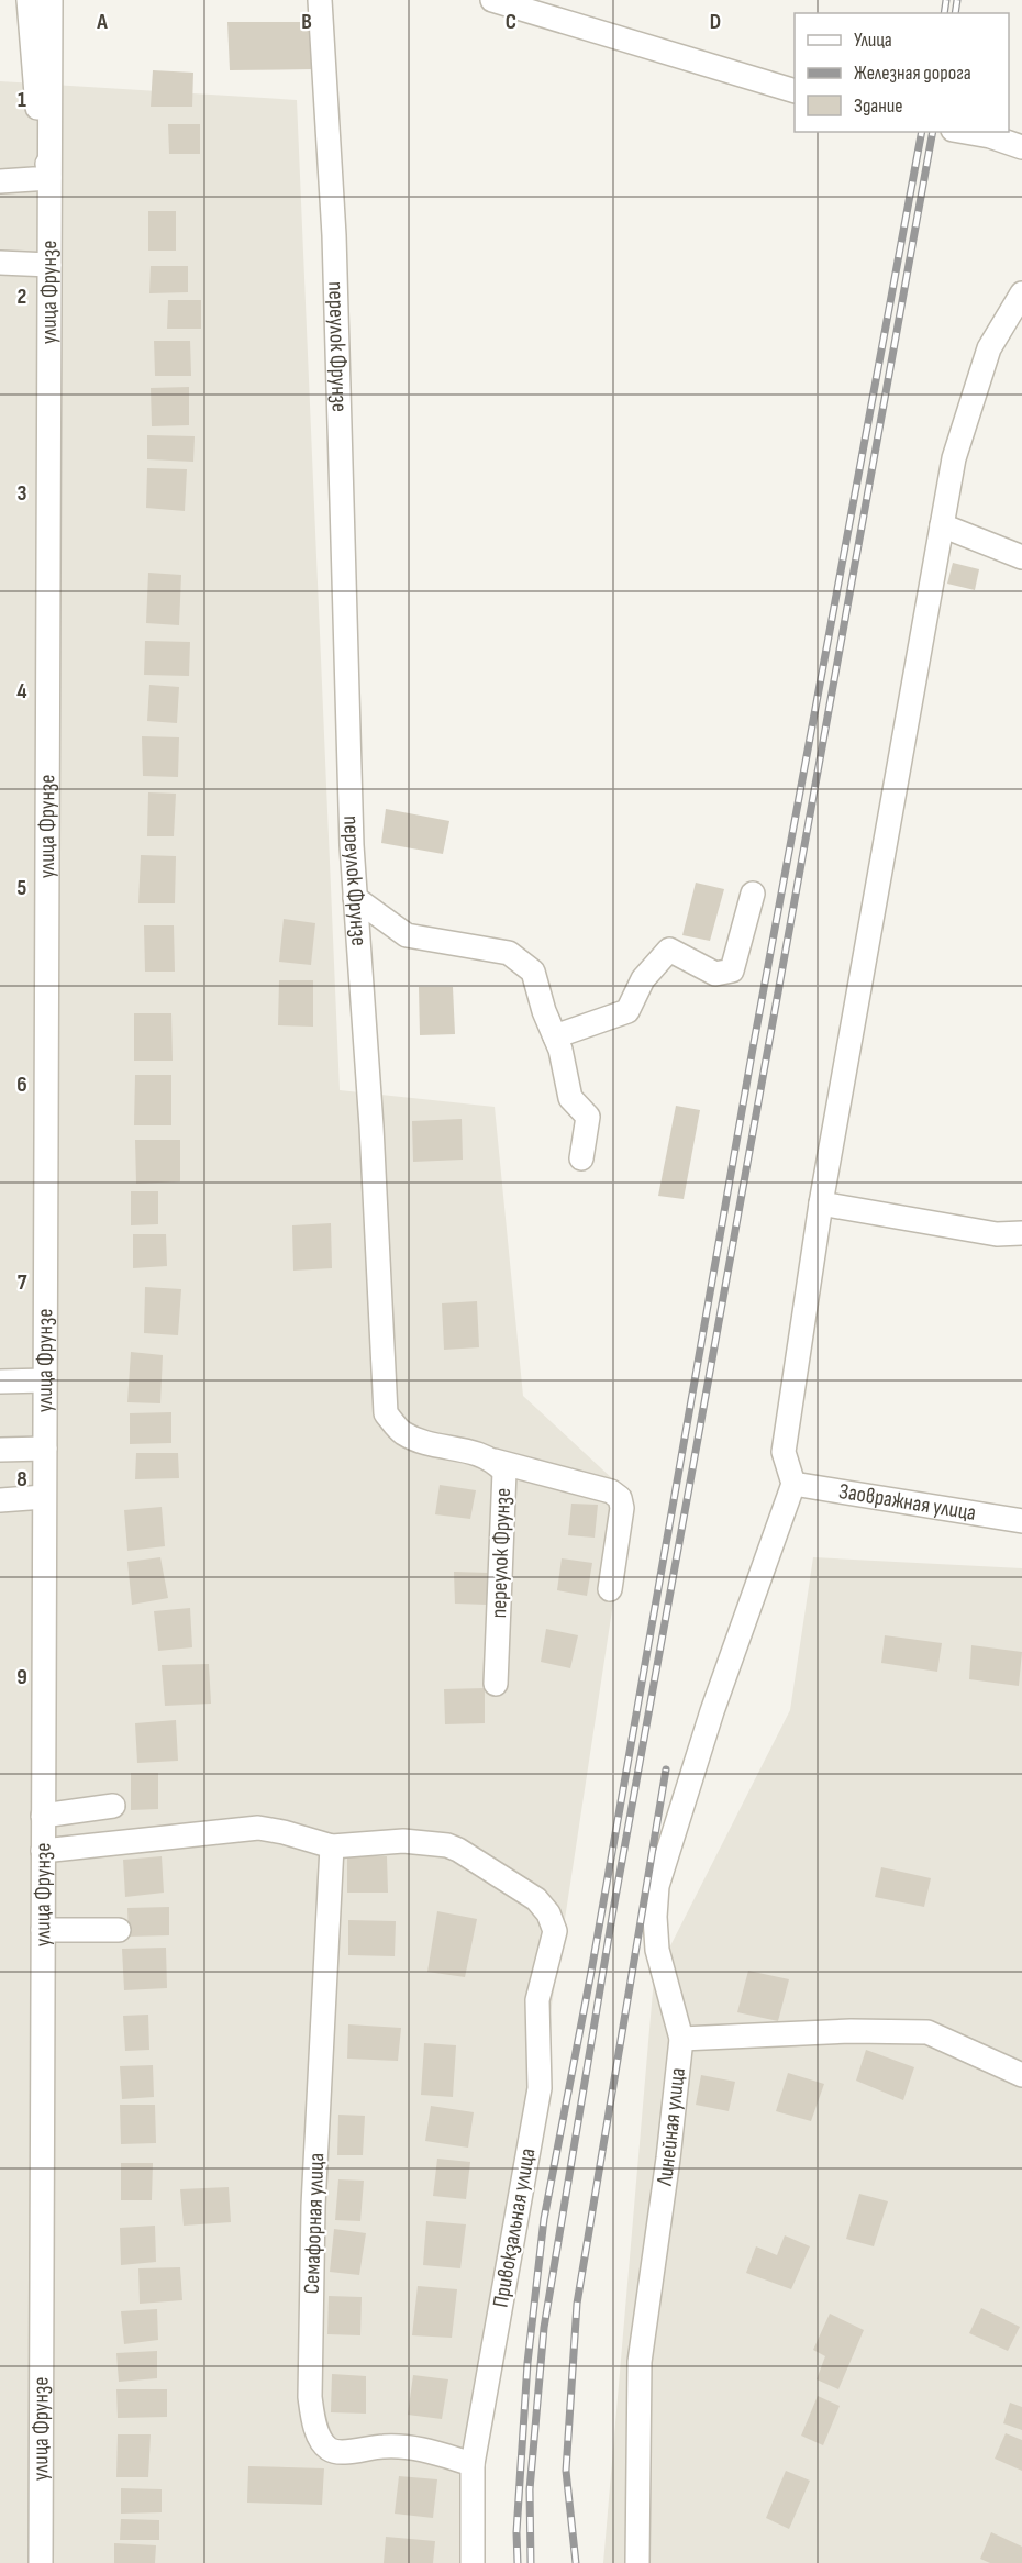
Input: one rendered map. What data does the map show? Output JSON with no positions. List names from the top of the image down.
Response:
{
  "streets": {
    "street": [
      "улица Фрунзе",
      "переулок Фрунзе",
      "Заовражная улица",
      "Линейная улица",
      "Семафорная улица",
      "Привокзальная улица"
    ]
  },
  "crossings": [
    ["Семафорная улица", "Привокзальная улица"]
  ],
  "legend": ["Улица", "Железная дорога", "Здание"],
  "grid": {
    "columns": [
      "A",
      "B",
      "C",
      "D"
    ],
    "rows": [
      "1",
      "2",
      "3",
      "4",
      "5",
      "6",
      "7",
      "8",
      "9"
    ]
  }
}
